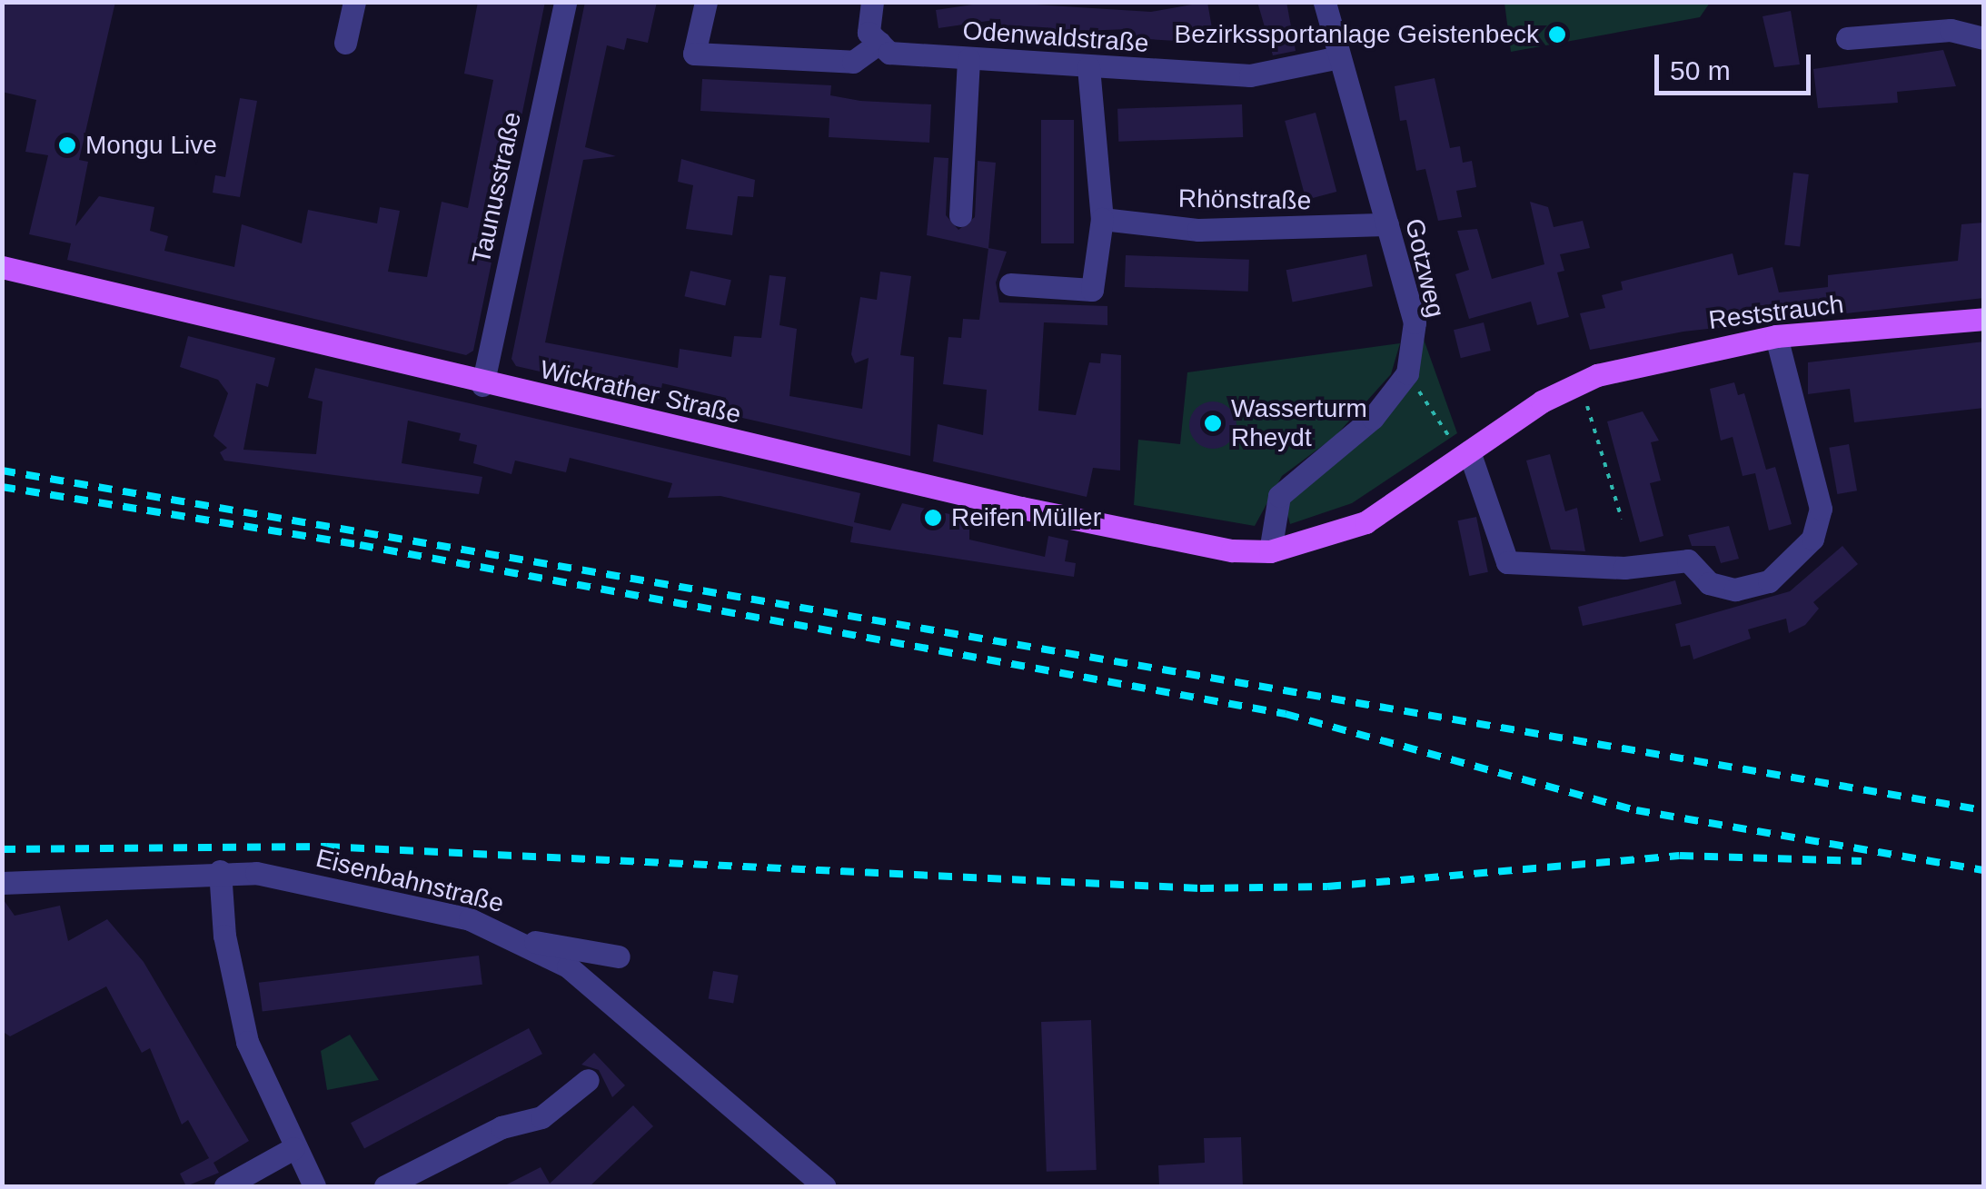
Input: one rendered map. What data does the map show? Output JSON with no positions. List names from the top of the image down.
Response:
{
  "streets": {
    "main road": ["Reststrauch", "Wickrather Straße"],
    "street": [
      "Odenwaldstraße",
      "Taunusstraße",
      "Rhönstraße",
      "Gotzweg",
      "Eisenbahnstraße"
    ]
  },
  "crossings": [
    ["Odenwaldstraße", "Gotzweg"],
    ["Taunusstraße", "Wickrather Straße"],
    ["Rhönstraße", "Gotzweg"],
    ["Reststrauch", "Wickrather Straße"]
  ],
  "places": [
    "Bezirkssportanlage Geistenbeck",
    "Mongu Live",
    "Wasserturm Rheydt",
    "Reifen Müller"
  ],
  "scale_bar": "50 m"
}
